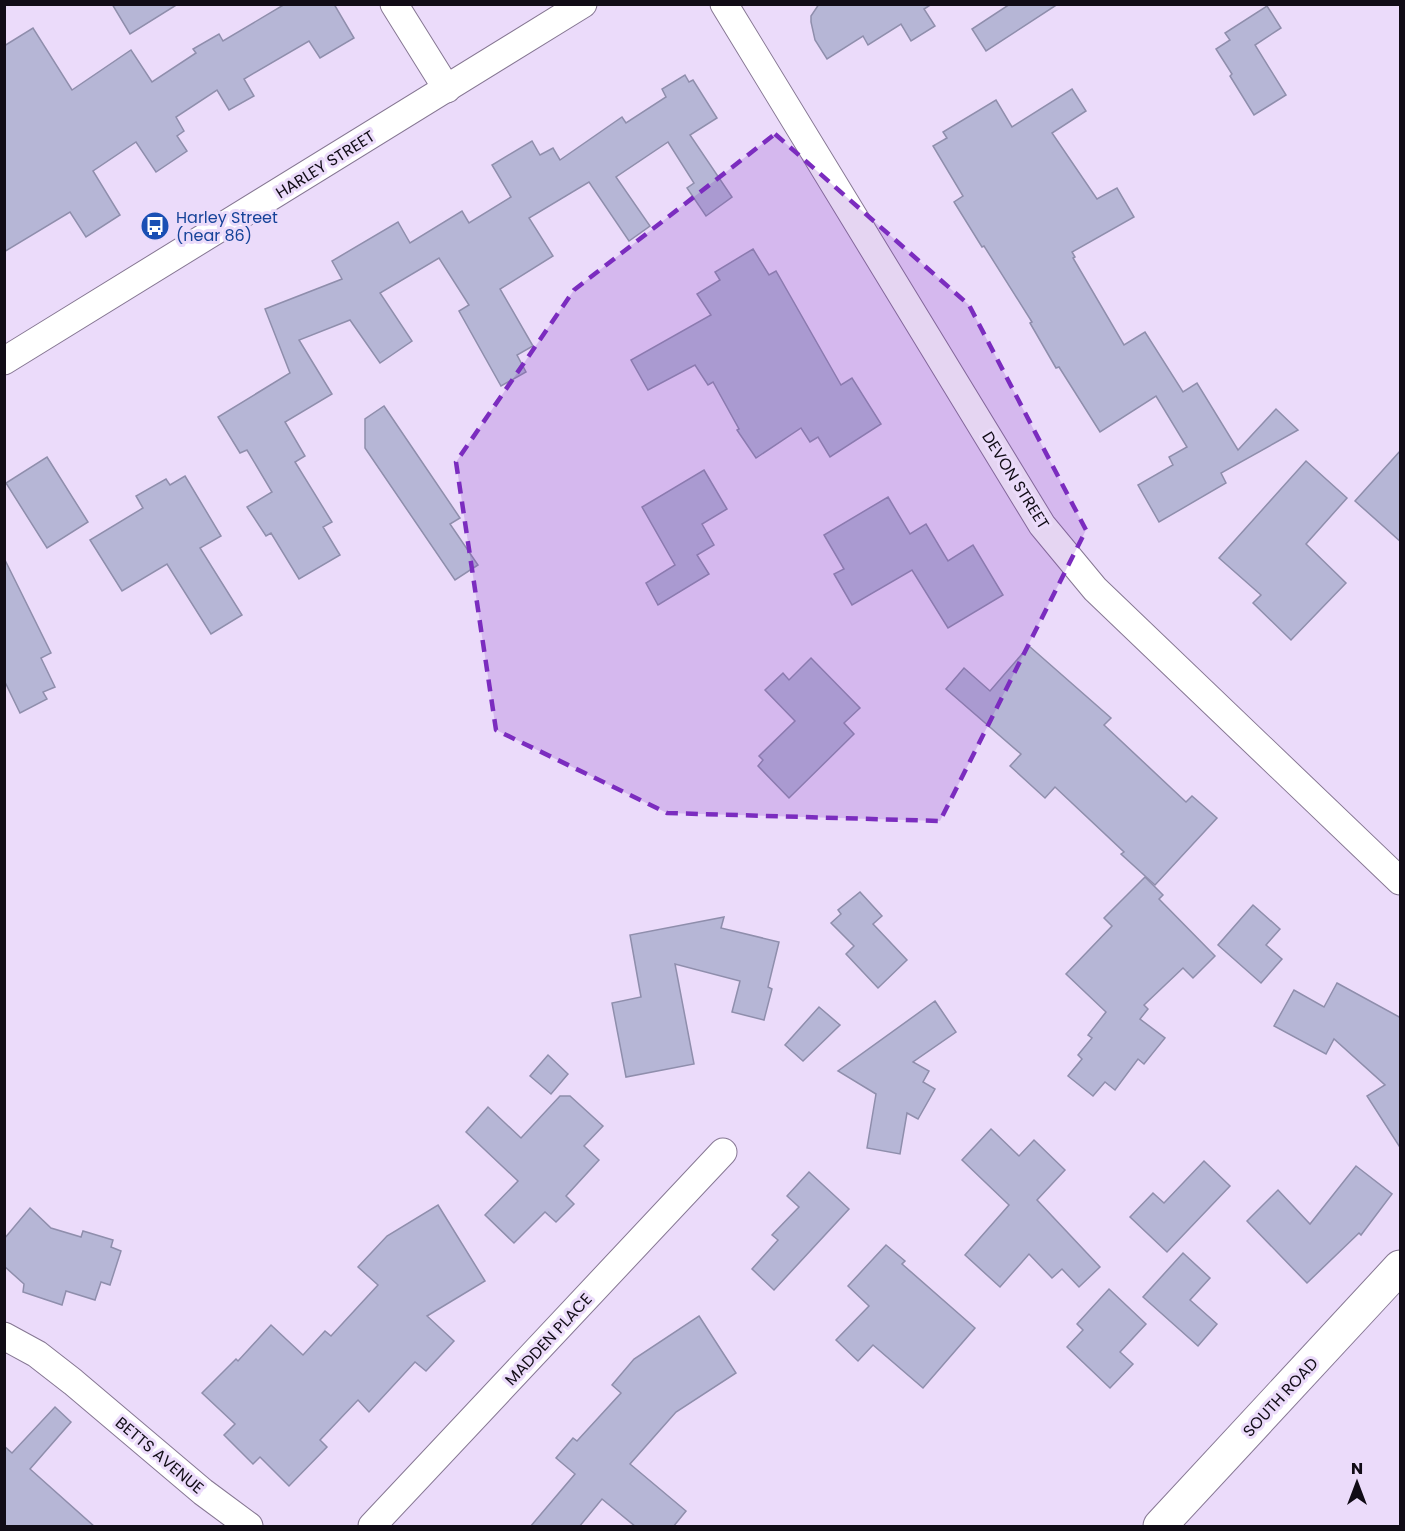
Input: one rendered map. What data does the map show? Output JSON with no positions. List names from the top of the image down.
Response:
{
  "streets": {
    "street": [
      "HARLEY STREET",
      "DEVON STREET",
      "MADDEN PLACE",
      "SOUTH ROAD",
      "BETTS AVENUE"
    ]
  },
  "places": {
    "bus stop": ["Harley Street (near 86)"]
  },
  "north": "top"
}
